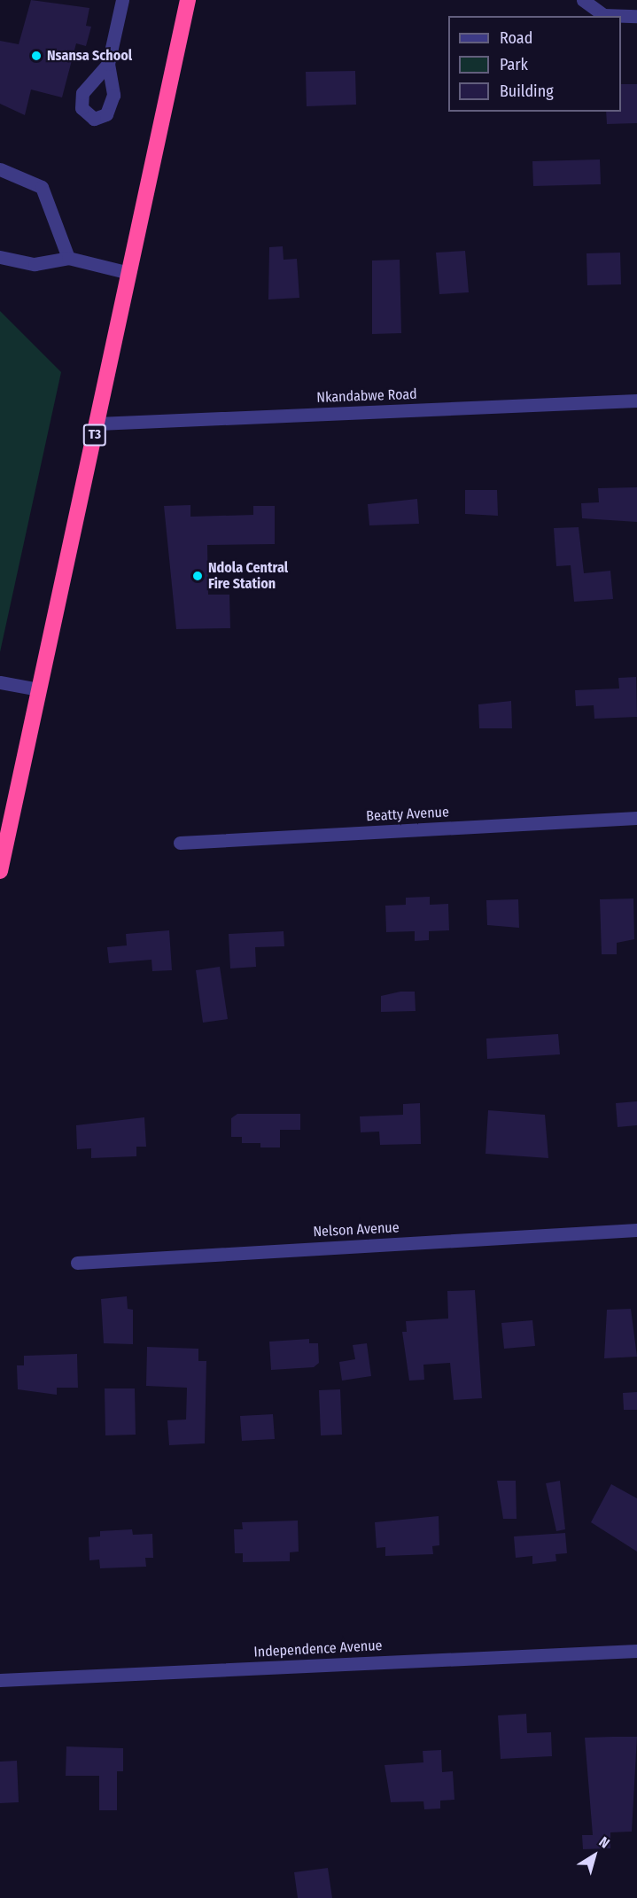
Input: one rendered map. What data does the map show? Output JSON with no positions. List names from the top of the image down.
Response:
{
  "streets": {
    "highway": ["T3"],
    "street": [
      "Nkandabwe Road",
      "Beatty Avenue",
      "Nelson Avenue",
      "Independence Avenue"
    ]
  },
  "crossings": [
    ["Nkandabwe Road", "T3"]
  ],
  "places": ["Nsansa School", "Ndola Central Fire Station"],
  "legend": ["Road", "Park", "Building"],
  "north": "top right"
}
